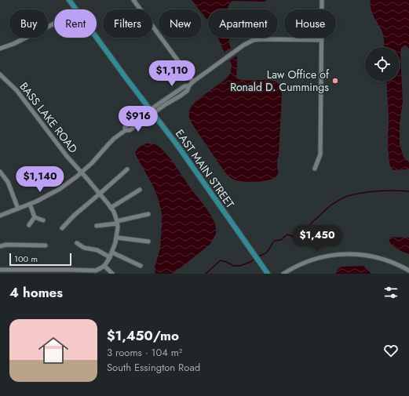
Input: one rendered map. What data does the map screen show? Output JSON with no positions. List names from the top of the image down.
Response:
{
  "streets": {
    "main road": ["EAST MAIN STREET"],
    "street": ["BASS LAKE ROAD"]
  },
  "places": ["Law Office of Ronald D. Cummings"],
  "scale_bar": "100 m",
  "page": {
    "chip": [
      "Buy",
      "Rent",
      "Filters",
      "New",
      "Apartment",
      "House"
    ],
    "price": [
      "$1,110",
      "$916",
      "$1,140",
      "$1,450"
    ],
    "scale": "100 m",
    "heading": "4 homes",
    "list": [
      {
        "name": "$1,450/mo",
        "note": "3 rooms · 104 m² · South Essington Road"
      }
    ]
  }
}
